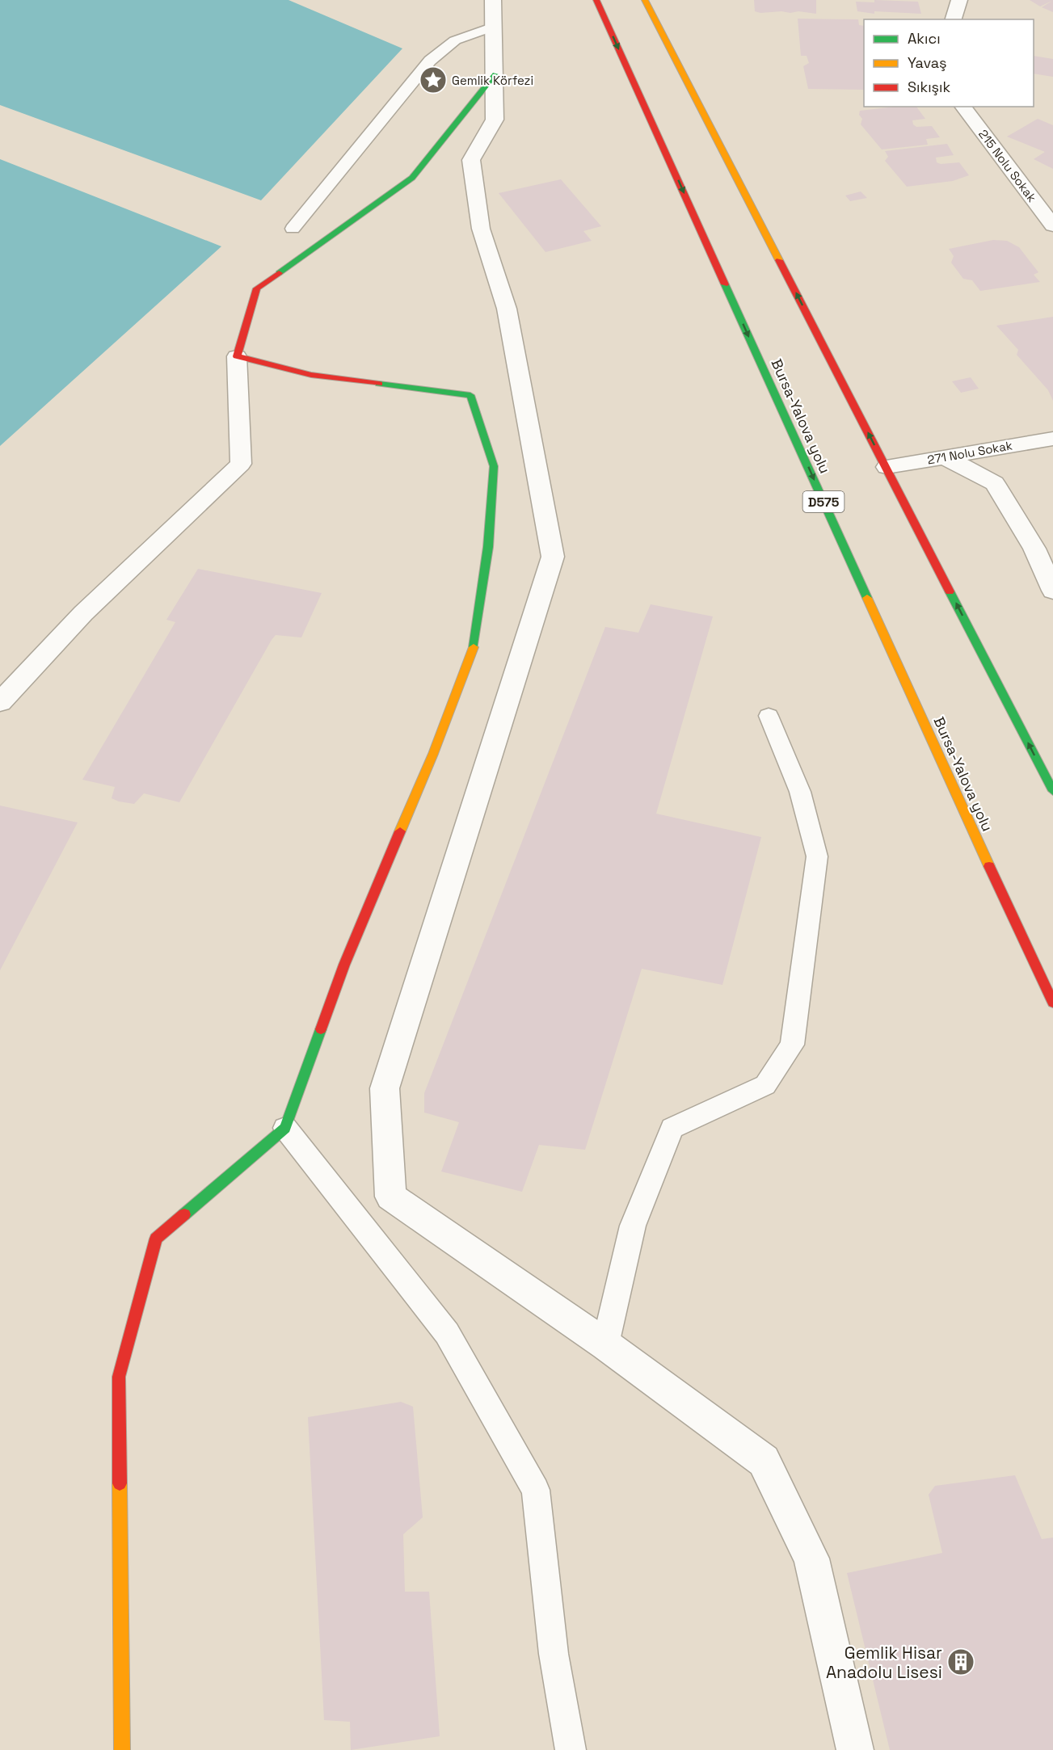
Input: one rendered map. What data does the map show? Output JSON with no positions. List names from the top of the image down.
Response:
{
  "streets": {
    "main road": ["Bursa-Yalova yolu", "D575"],
    "street": ["215 Nolu Sokak", "271 Nolu Sokak"]
  },
  "places": {
    "place": ["Gemlik Körfezi"],
    "building": ["Gemlik Hisar Anadolu Lisesi"]
  },
  "legend": ["Akıcı", "Yavaş", "Sıkışık"]
}
